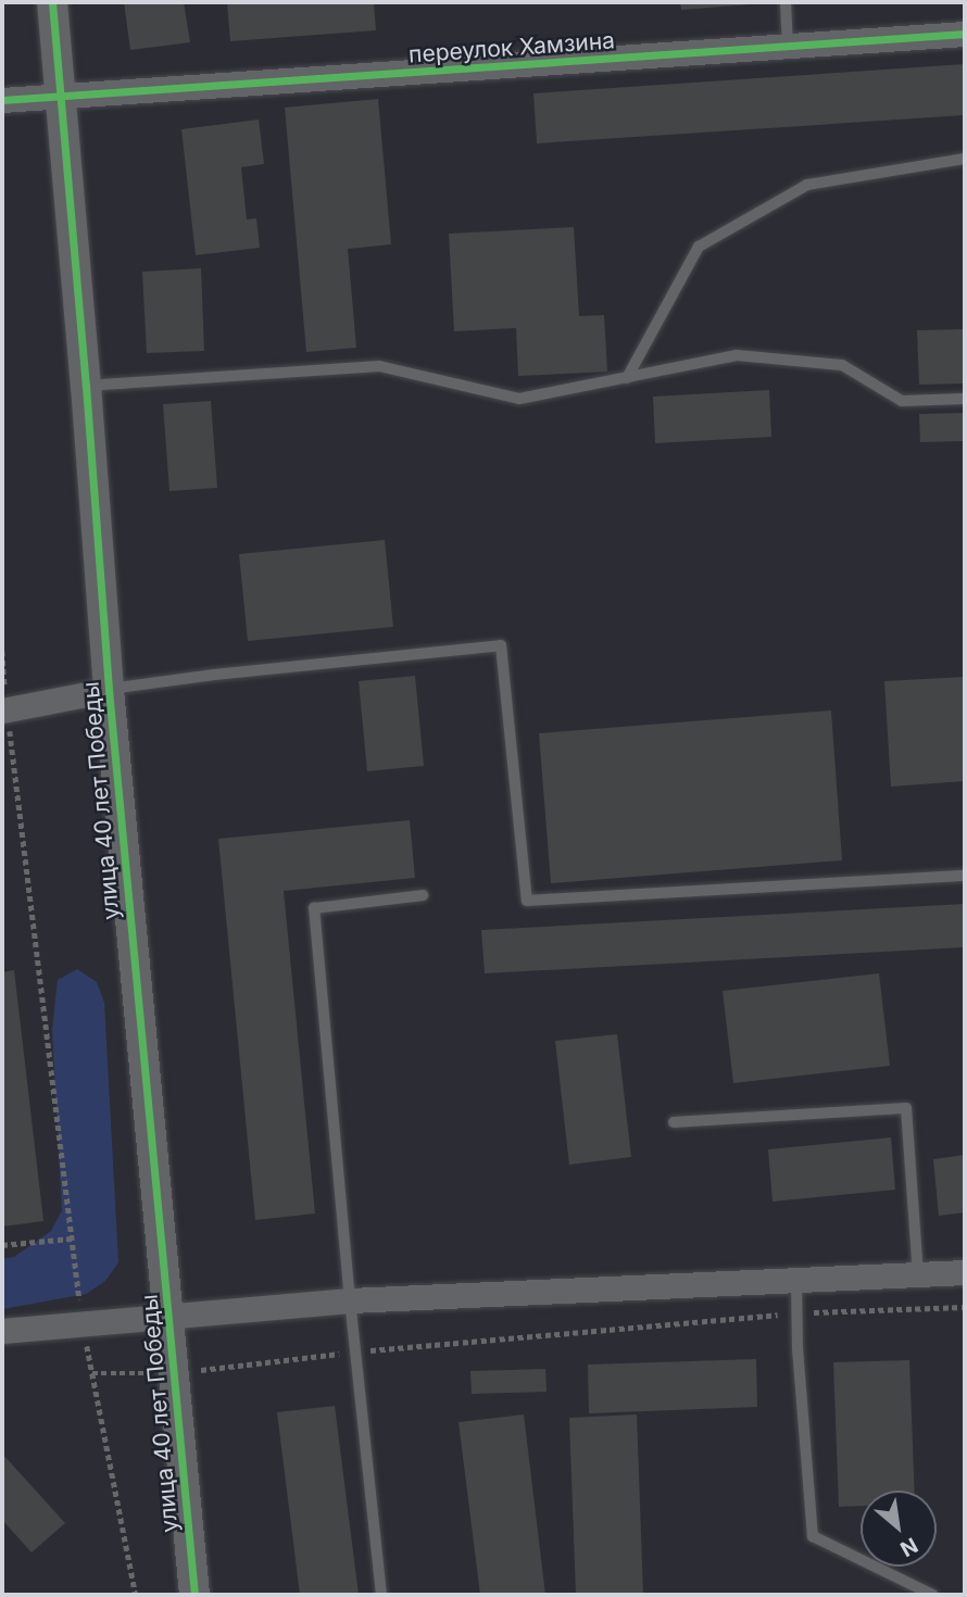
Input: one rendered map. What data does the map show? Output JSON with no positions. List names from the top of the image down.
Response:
{
  "streets": {
    "street": ["переулок Хамзина", "улица 40 лет Победы"]
  },
  "crossings": [
    ["переулок Хамзина", "улица 40 лет Победы"]
  ],
  "north": "bottom right"
}
